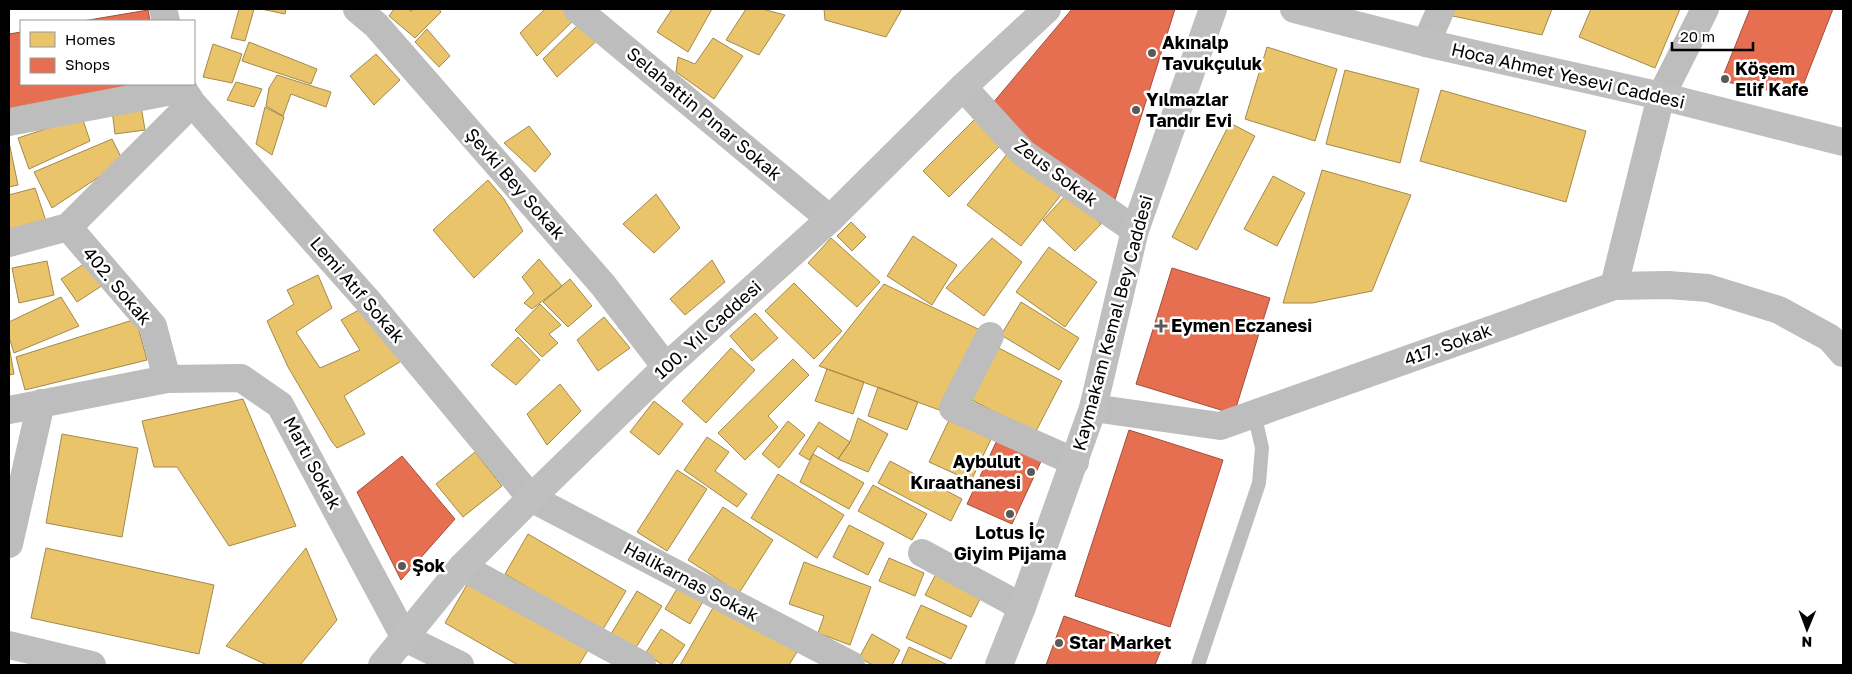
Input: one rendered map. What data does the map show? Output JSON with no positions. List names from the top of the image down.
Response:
{
  "streets": {
    "main road": ["Hoca Ahmet Yesevi Caddesi", "Kaymakam Kemal Bey Caddesi", "100. Yıl Caddesi"],
    "street": [
      "Selahattin Pınar Sokak",
      "Zeus Sokak",
      "Şevki Bey Sokak",
      "402. Sokak",
      "Lemi Atıf Sokak",
      "417. Sokak",
      "Martı Sokak",
      "Halikarnas Sokak"
    ]
  },
  "crossings": [
    ["Selahattin Pınar Sokak", "100. Yıl Caddesi"],
    ["Zeus Sokak", "Kaymakam Kemal Bey Caddesi"],
    ["Zeus Sokak", "100. Yıl Caddesi"],
    ["Şevki Bey Sokak", "100. Yıl Caddesi"],
    ["402. Sokak", "Martı Sokak"],
    ["Lemi Atıf Sokak", "100. Yıl Caddesi"],
    ["Lemi Atıf Sokak", "Halikarnas Sokak"],
    ["Kaymakam Kemal Bey Caddesi", "417. Sokak"],
    ["100. Yıl Caddesi", "Martı Sokak"],
    ["100. Yıl Caddesi", "Halikarnas Sokak"]
  ],
  "places": {
    "other": [
      "Akınalp Tavukçuluk",
      "Köşem Elif Kafe",
      "Yılmazlar Tandır Evi",
      "Aybulut Kıraathanesi",
      "Lotus İç Giyim Pijama",
      "Şok",
      "Star Market"
    ],
    "health": ["Eymen Eczanesi"]
  },
  "legend": ["Homes", "Shops"],
  "scale_bar": "20 m",
  "north": "bottom"
}
